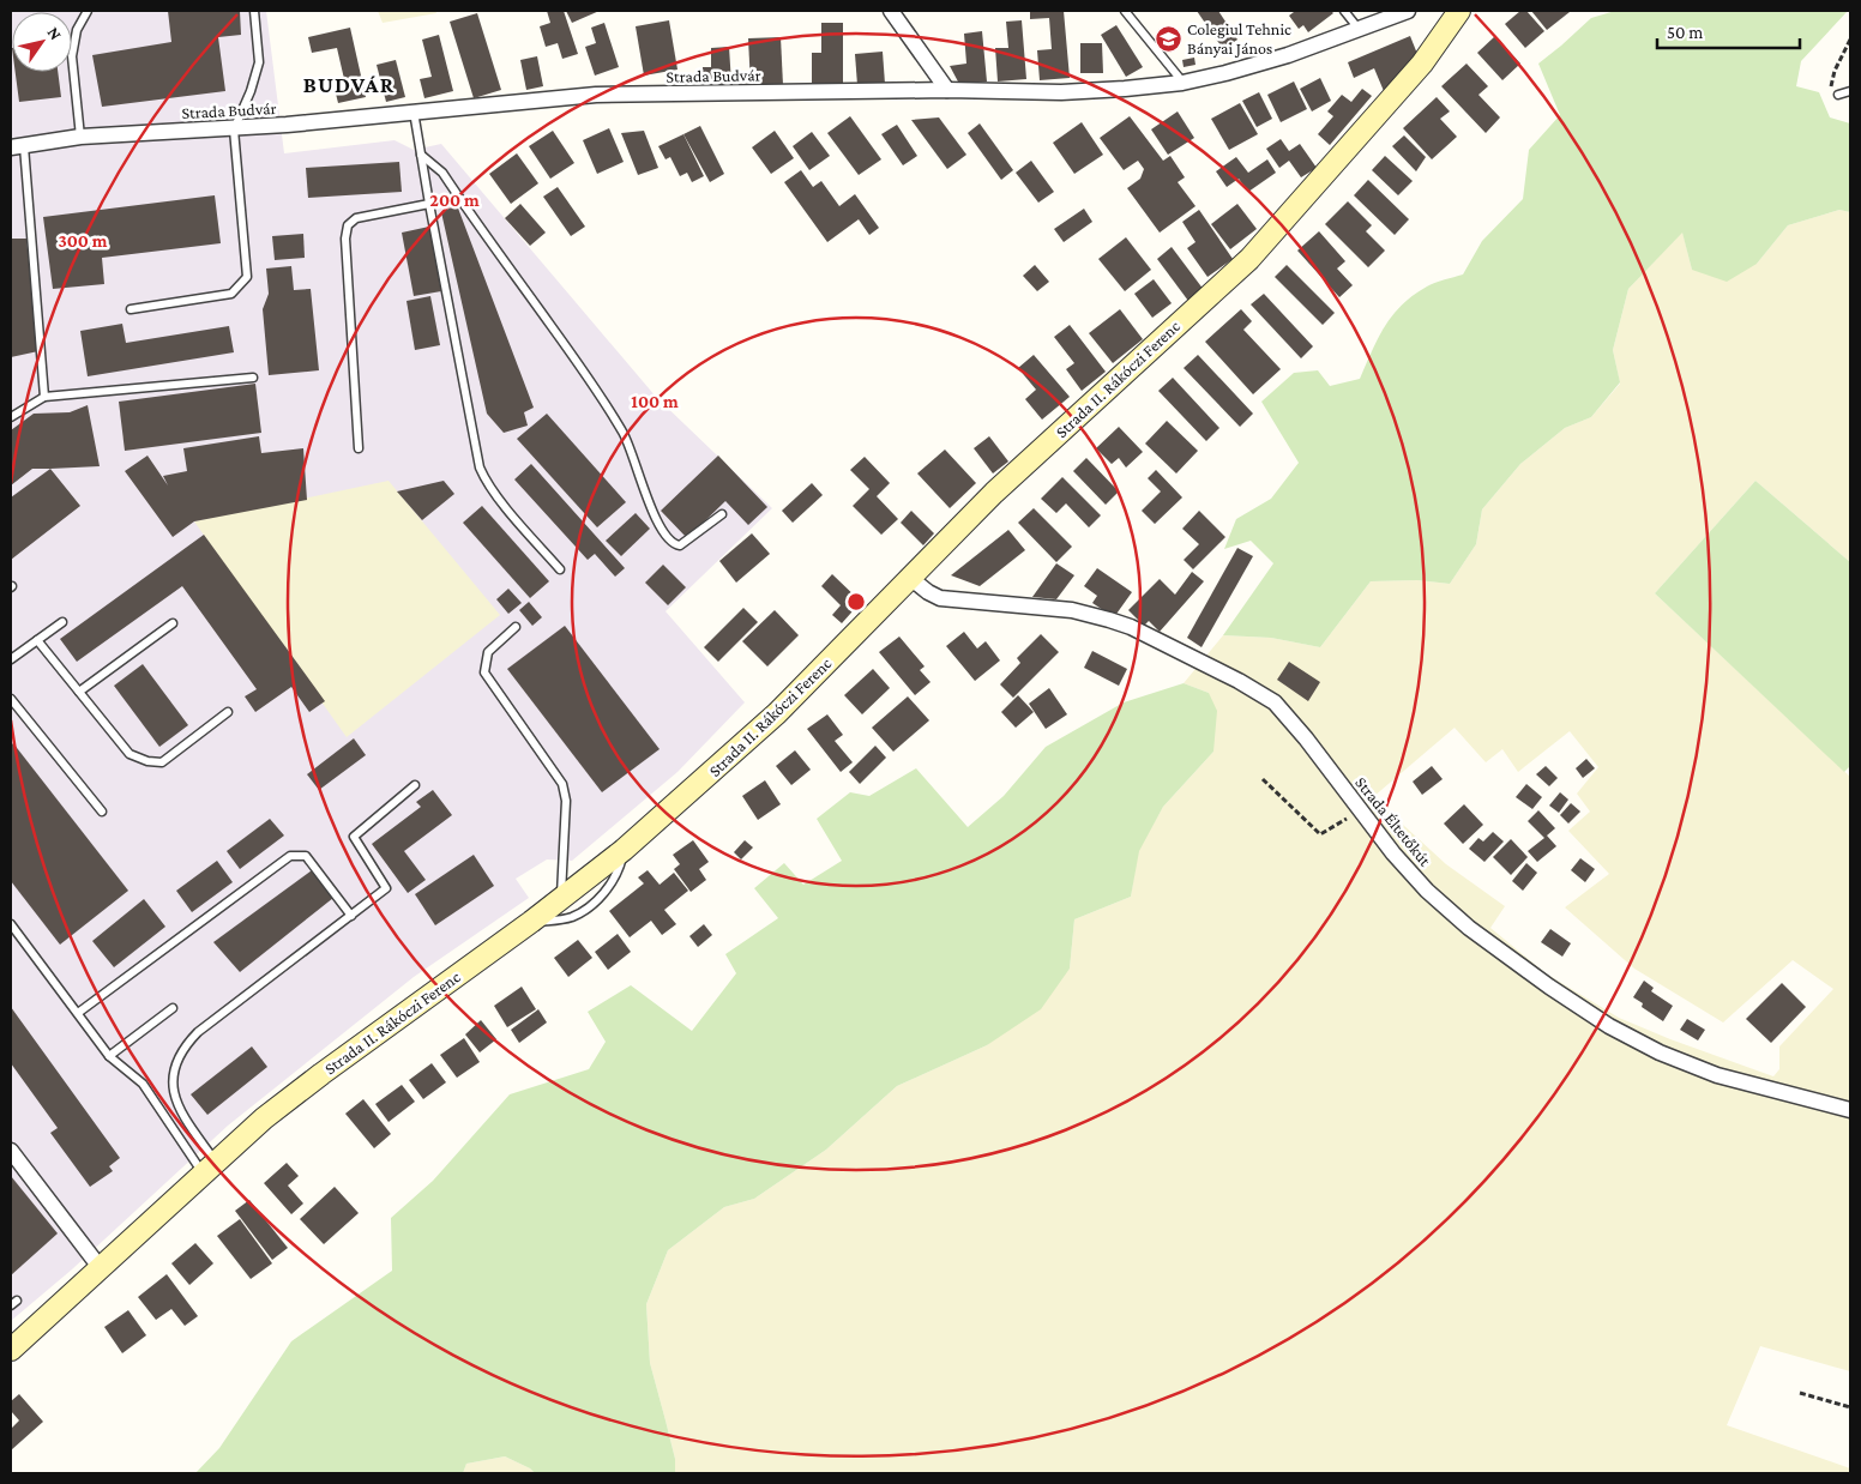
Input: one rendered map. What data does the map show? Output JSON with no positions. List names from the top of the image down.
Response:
{
  "streets": {
    "main road": ["Strada II. Rákóczi Ferenc"],
    "street": ["Strada Budvár", "Strada Éltetőkút"]
  },
  "crossings": [
    ["Strada II. Rákóczi Ferenc", "Strada Éltetőkút"]
  ],
  "districts": ["BUDVÁR"],
  "places": {
    "school or university": ["Colegiul Tehnic Bányai János"]
  },
  "scale_bar": "50 m",
  "north": "top right",
  "rings": ["200 m", "300 m", "100 m"]
}
